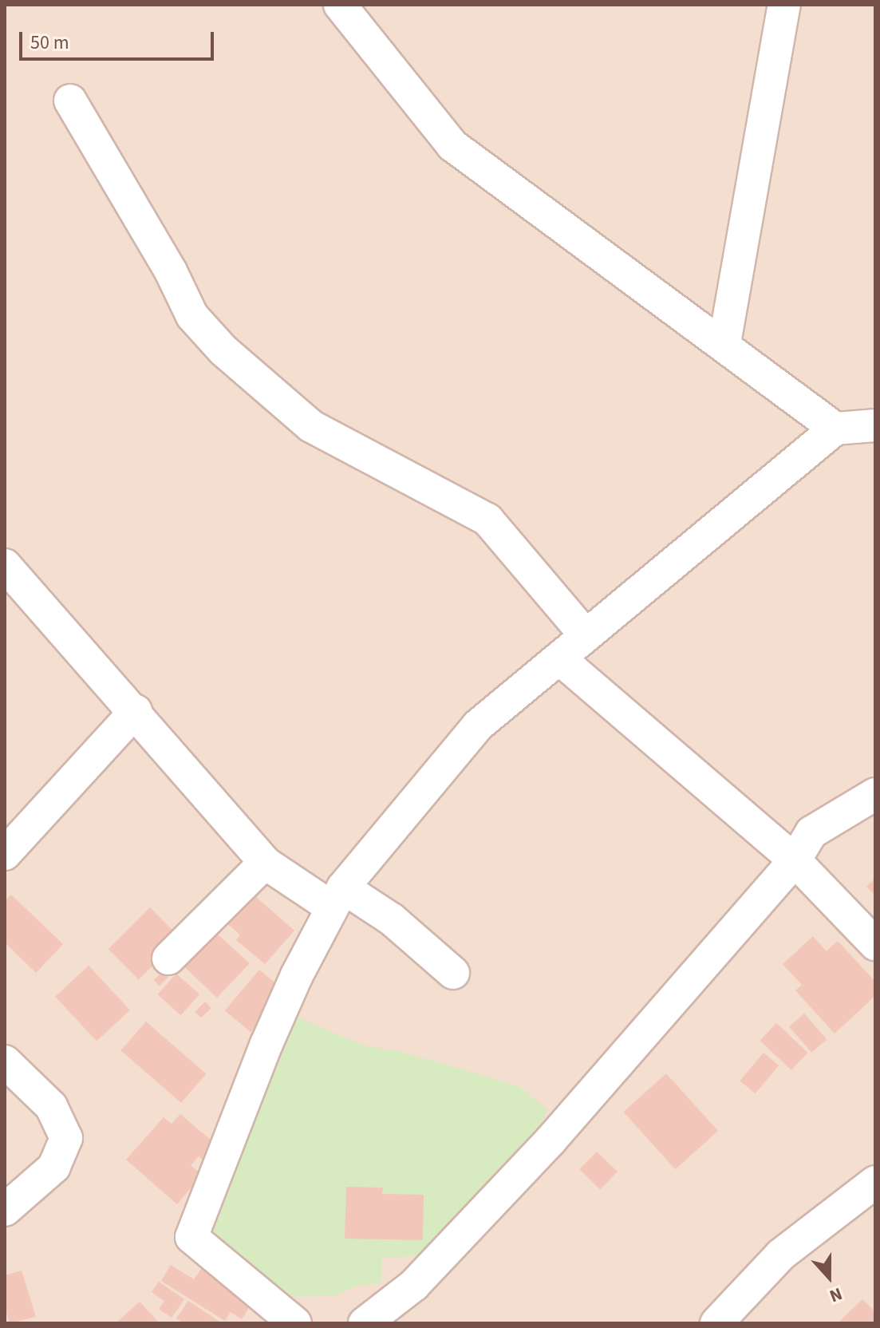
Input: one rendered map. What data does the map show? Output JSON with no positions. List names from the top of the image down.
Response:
{
  "scale_bar": "50 m",
  "north": "bottom"
}
